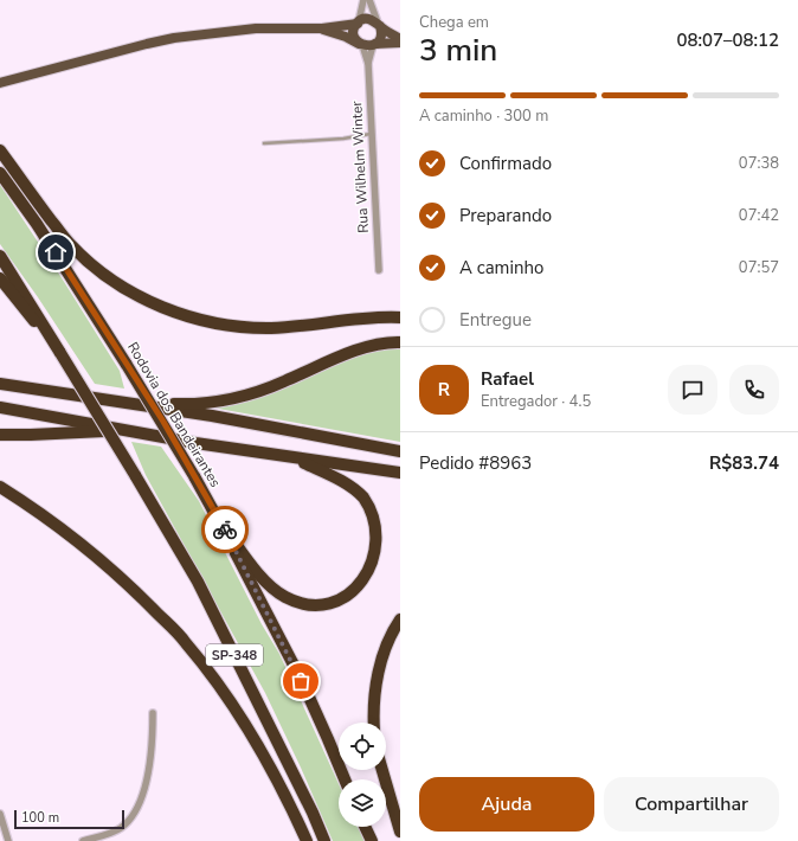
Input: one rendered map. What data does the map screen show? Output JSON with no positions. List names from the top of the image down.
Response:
{
  "streets": {
    "highway": ["Rodovia dos Bandeirantes", "SP-348"],
    "street": ["Rua Wilhelm Winter"]
  },
  "scale_bar": "100 m",
  "page": {
    "heading": ["3 min", "Chega em", "08:07–08:12"],
    "panel": [
      "Rafael",
      "Entregador · 4.5",
      "Pedido #8963",
      "R$83.74"
    ],
    "bar": "A caminho · 300 m",
    "list": [
      ["Confirmado", "07:38"],
      ["Preparando", "07:42"],
      ["A caminho", "07:57"],
      "Entregue"
    ],
    "round": "R",
    "buttons": ["Ajuda", "Compartilhar"],
    "scale": "100 m"
  }
}
